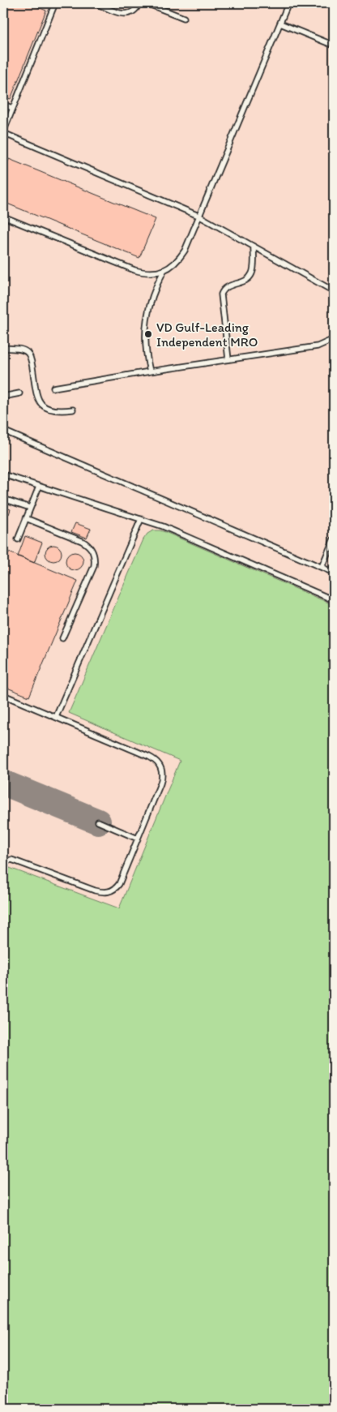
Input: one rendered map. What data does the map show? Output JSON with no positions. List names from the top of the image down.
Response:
{
  "places": ["VD Gulf-Leading Independent MRO"]
}
